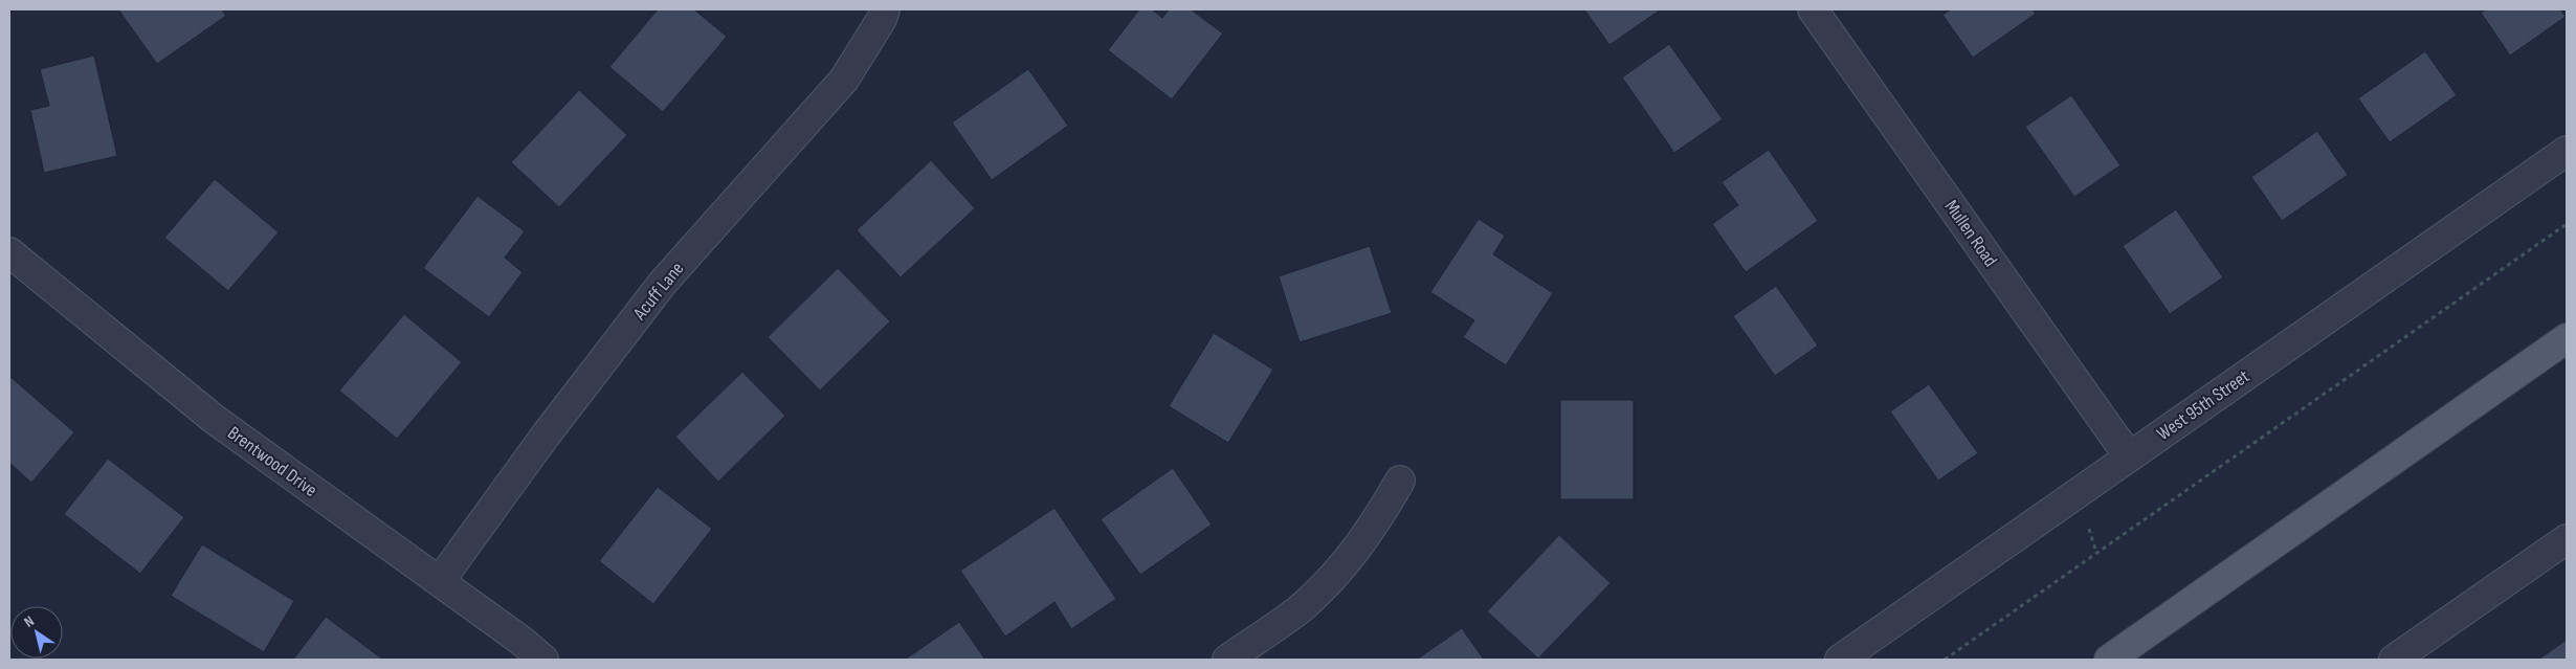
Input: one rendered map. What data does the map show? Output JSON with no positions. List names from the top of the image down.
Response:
{
  "streets": {
    "street": [
      "Mullen Road",
      "Acuff Lane",
      "West 95th Street",
      "Brentwood Drive"
    ]
  },
  "crossings": [
    ["Mullen Road", "West 95th Street"],
    ["Acuff Lane", "Brentwood Drive"]
  ],
  "north": "top left"
}
